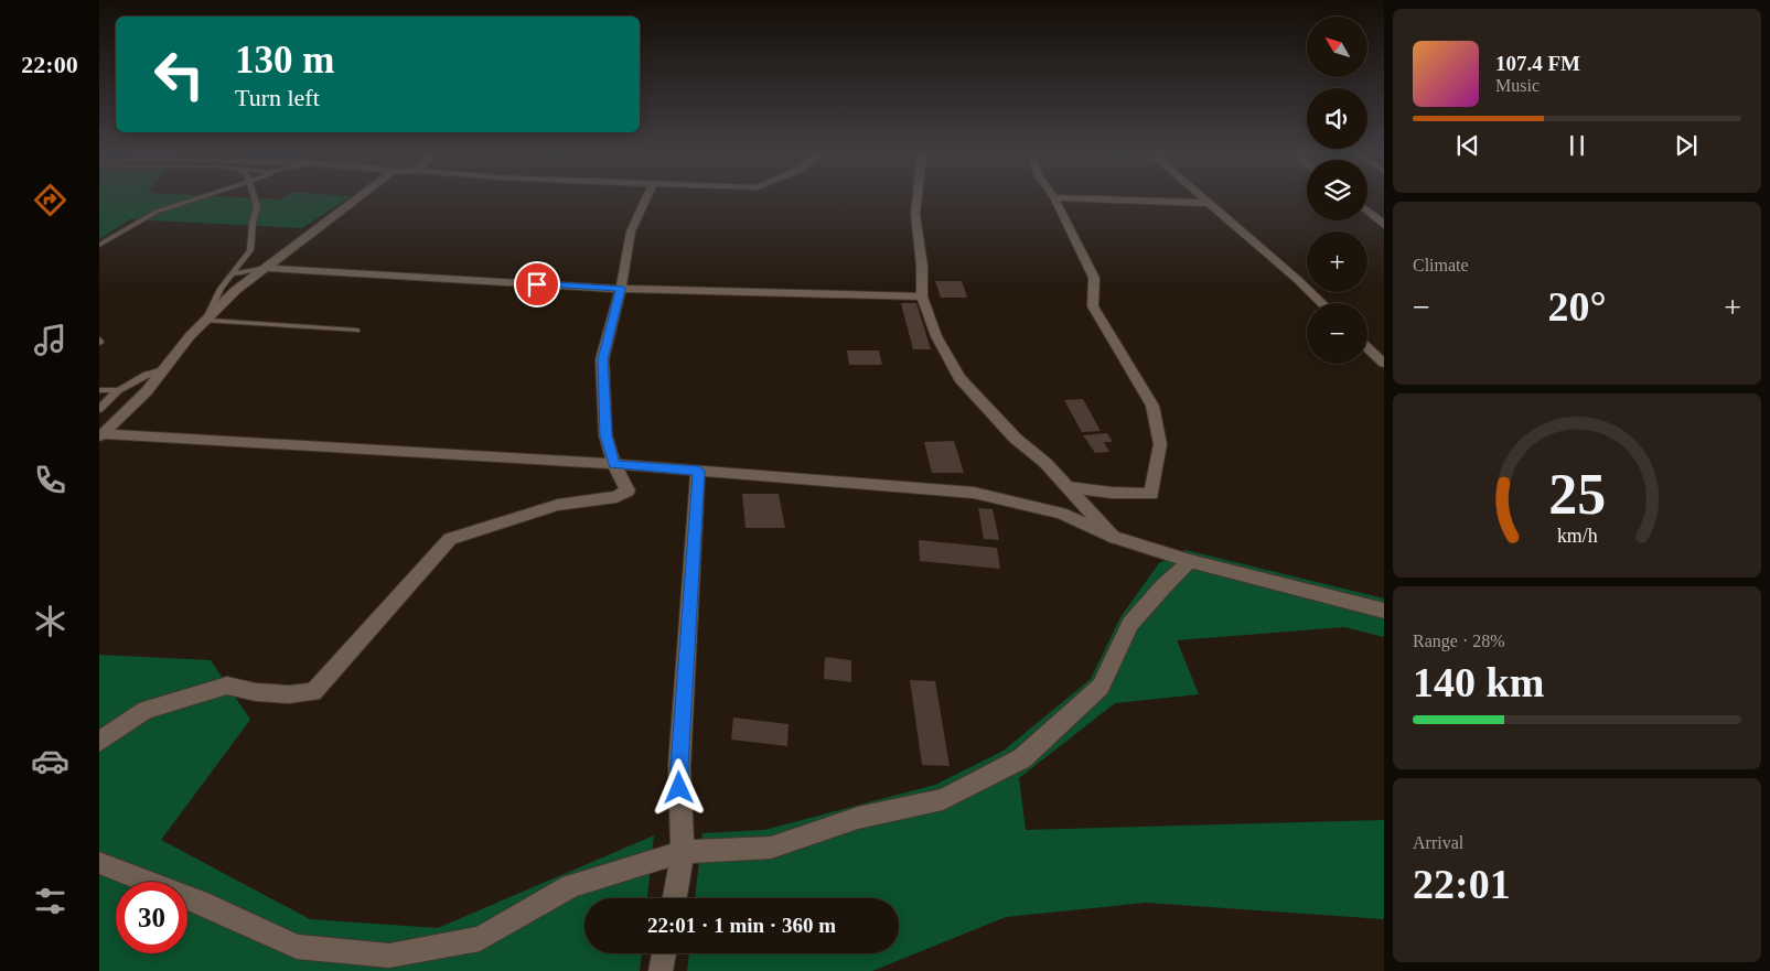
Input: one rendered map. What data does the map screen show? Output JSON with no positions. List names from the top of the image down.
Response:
{
  "north": "top left",
  "page": {
    "tabs": "22:00",
    "map_buttons": ["+", "−"],
    "turn": ["130 m", "Turn left"],
    "song": ["107.4 FM", "Music"],
    "tile": [
      "Climate",
      ["Range · 28%", "140 km"],
      ["Arrival", "22:01"]
    ],
    "heat": ["−", "20°", "+"],
    "limit": "30",
    "trip": "22:01 · 1 min · 360 m",
    "gauge": ["25", "km/h"]
  }
}
